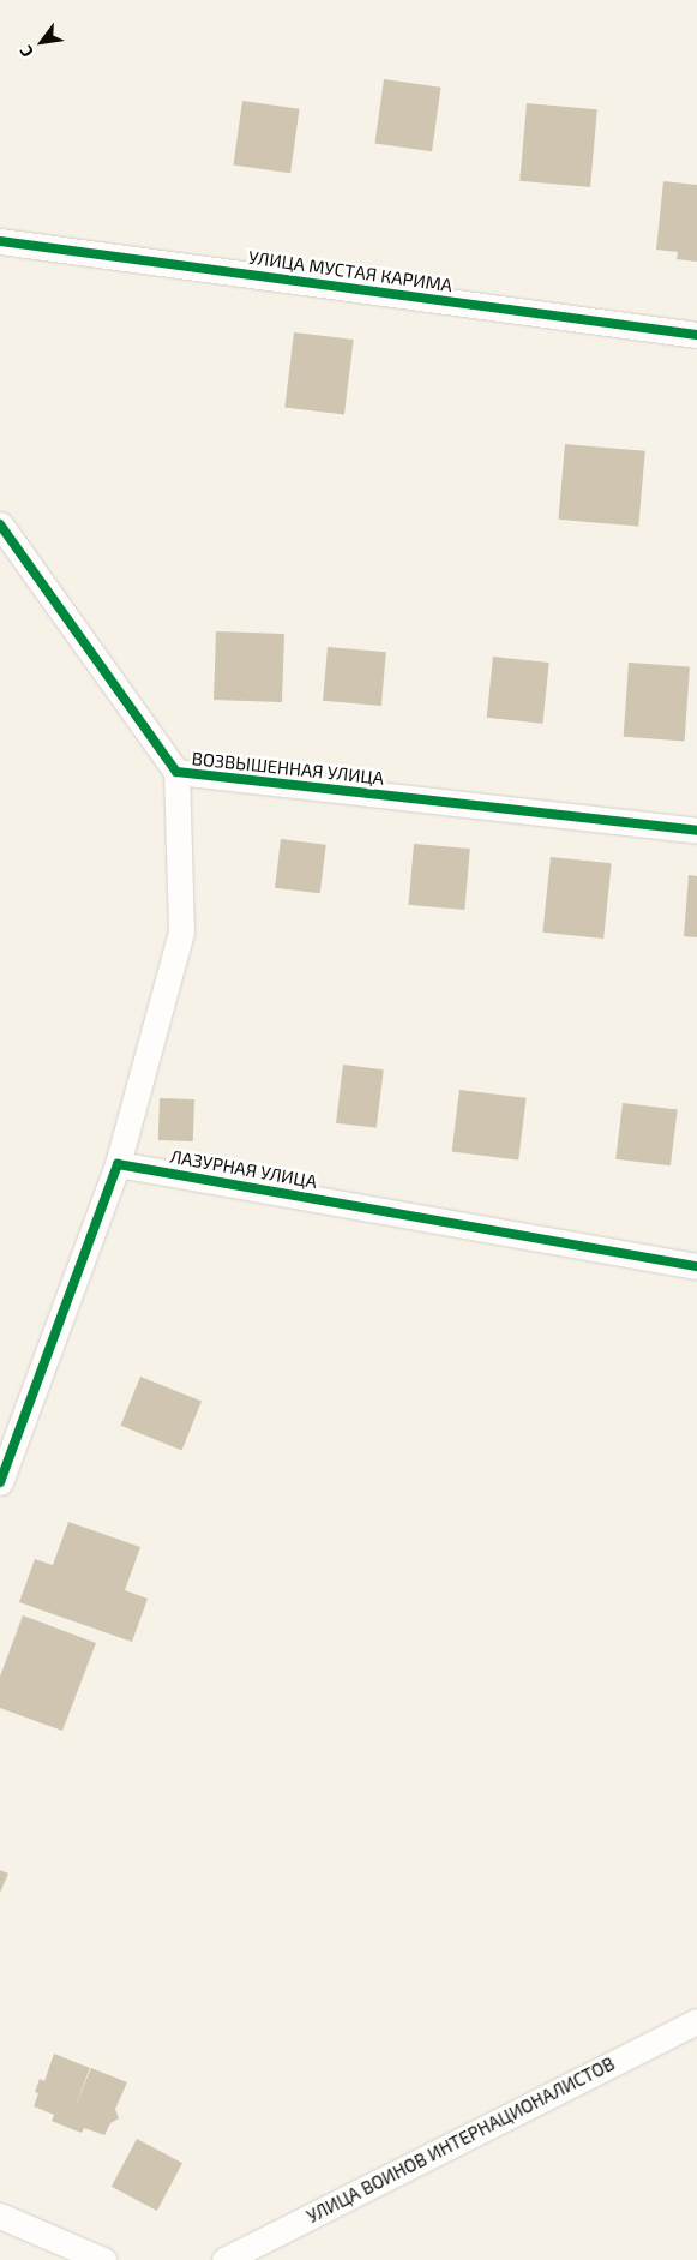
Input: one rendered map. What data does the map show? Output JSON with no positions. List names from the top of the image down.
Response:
{
  "streets": {
    "street": [
      "УЛИЦА МУСТАЯ КАРИМА",
      "ВОЗВЫШЕННАЯ УЛИЦА",
      "ЛАЗУРНАЯ УЛИЦА",
      "УЛИЦА ВОИНОВ ИНТЕРНАЦИОНАЛИСТОВ"
    ]
  },
  "north": "bottom left"
}
